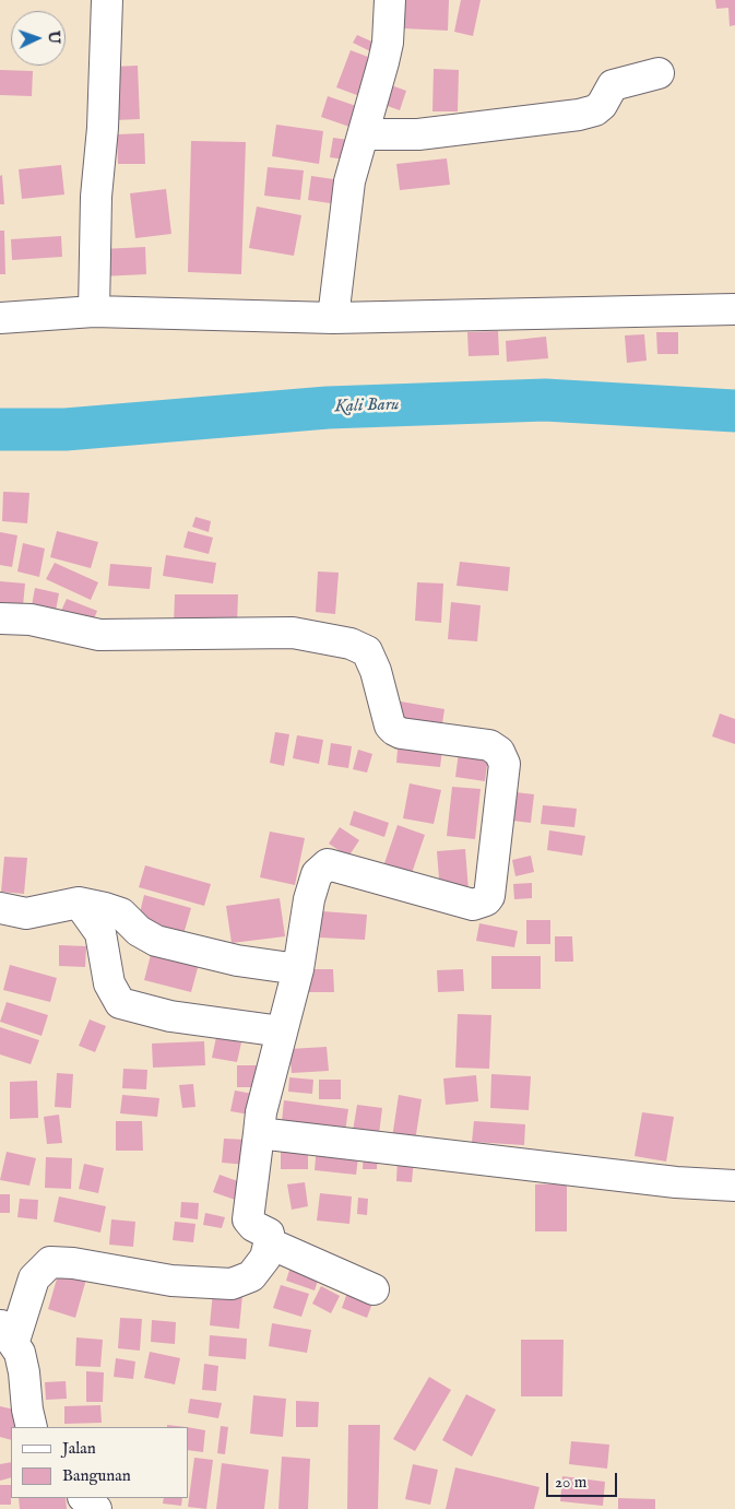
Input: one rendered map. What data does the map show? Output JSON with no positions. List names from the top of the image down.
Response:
{
  "water": ["Kali Baru"],
  "legend": ["Jalan", "Bangunan"],
  "scale_bar": "20 m",
  "north": "right"
}
